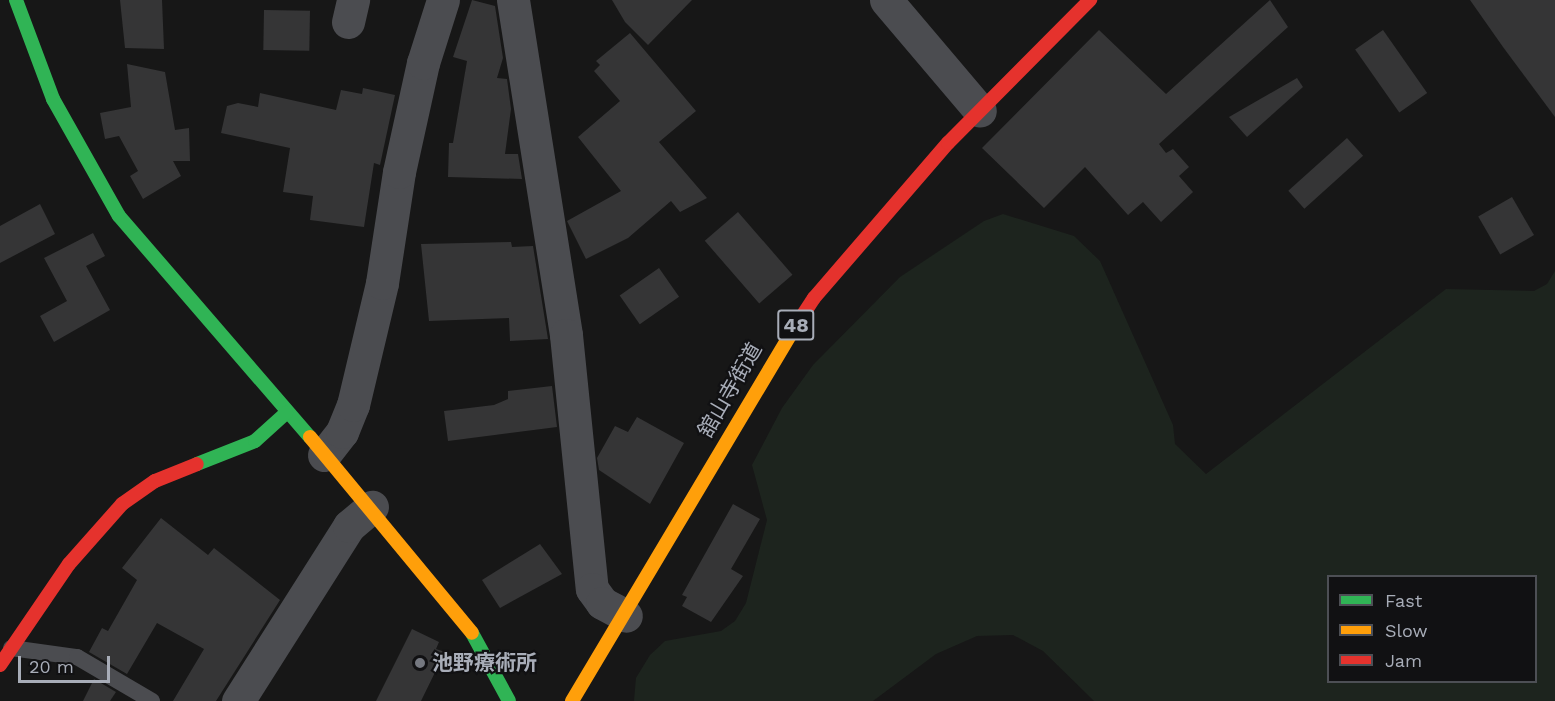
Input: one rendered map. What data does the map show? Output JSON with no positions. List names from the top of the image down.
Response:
{
  "streets": {
    "street": ["48", "舘山寺街道"]
  },
  "places": ["池野療術所"],
  "legend": ["Fast", "Slow", "Jam"],
  "scale_bar": "20 m"
}
